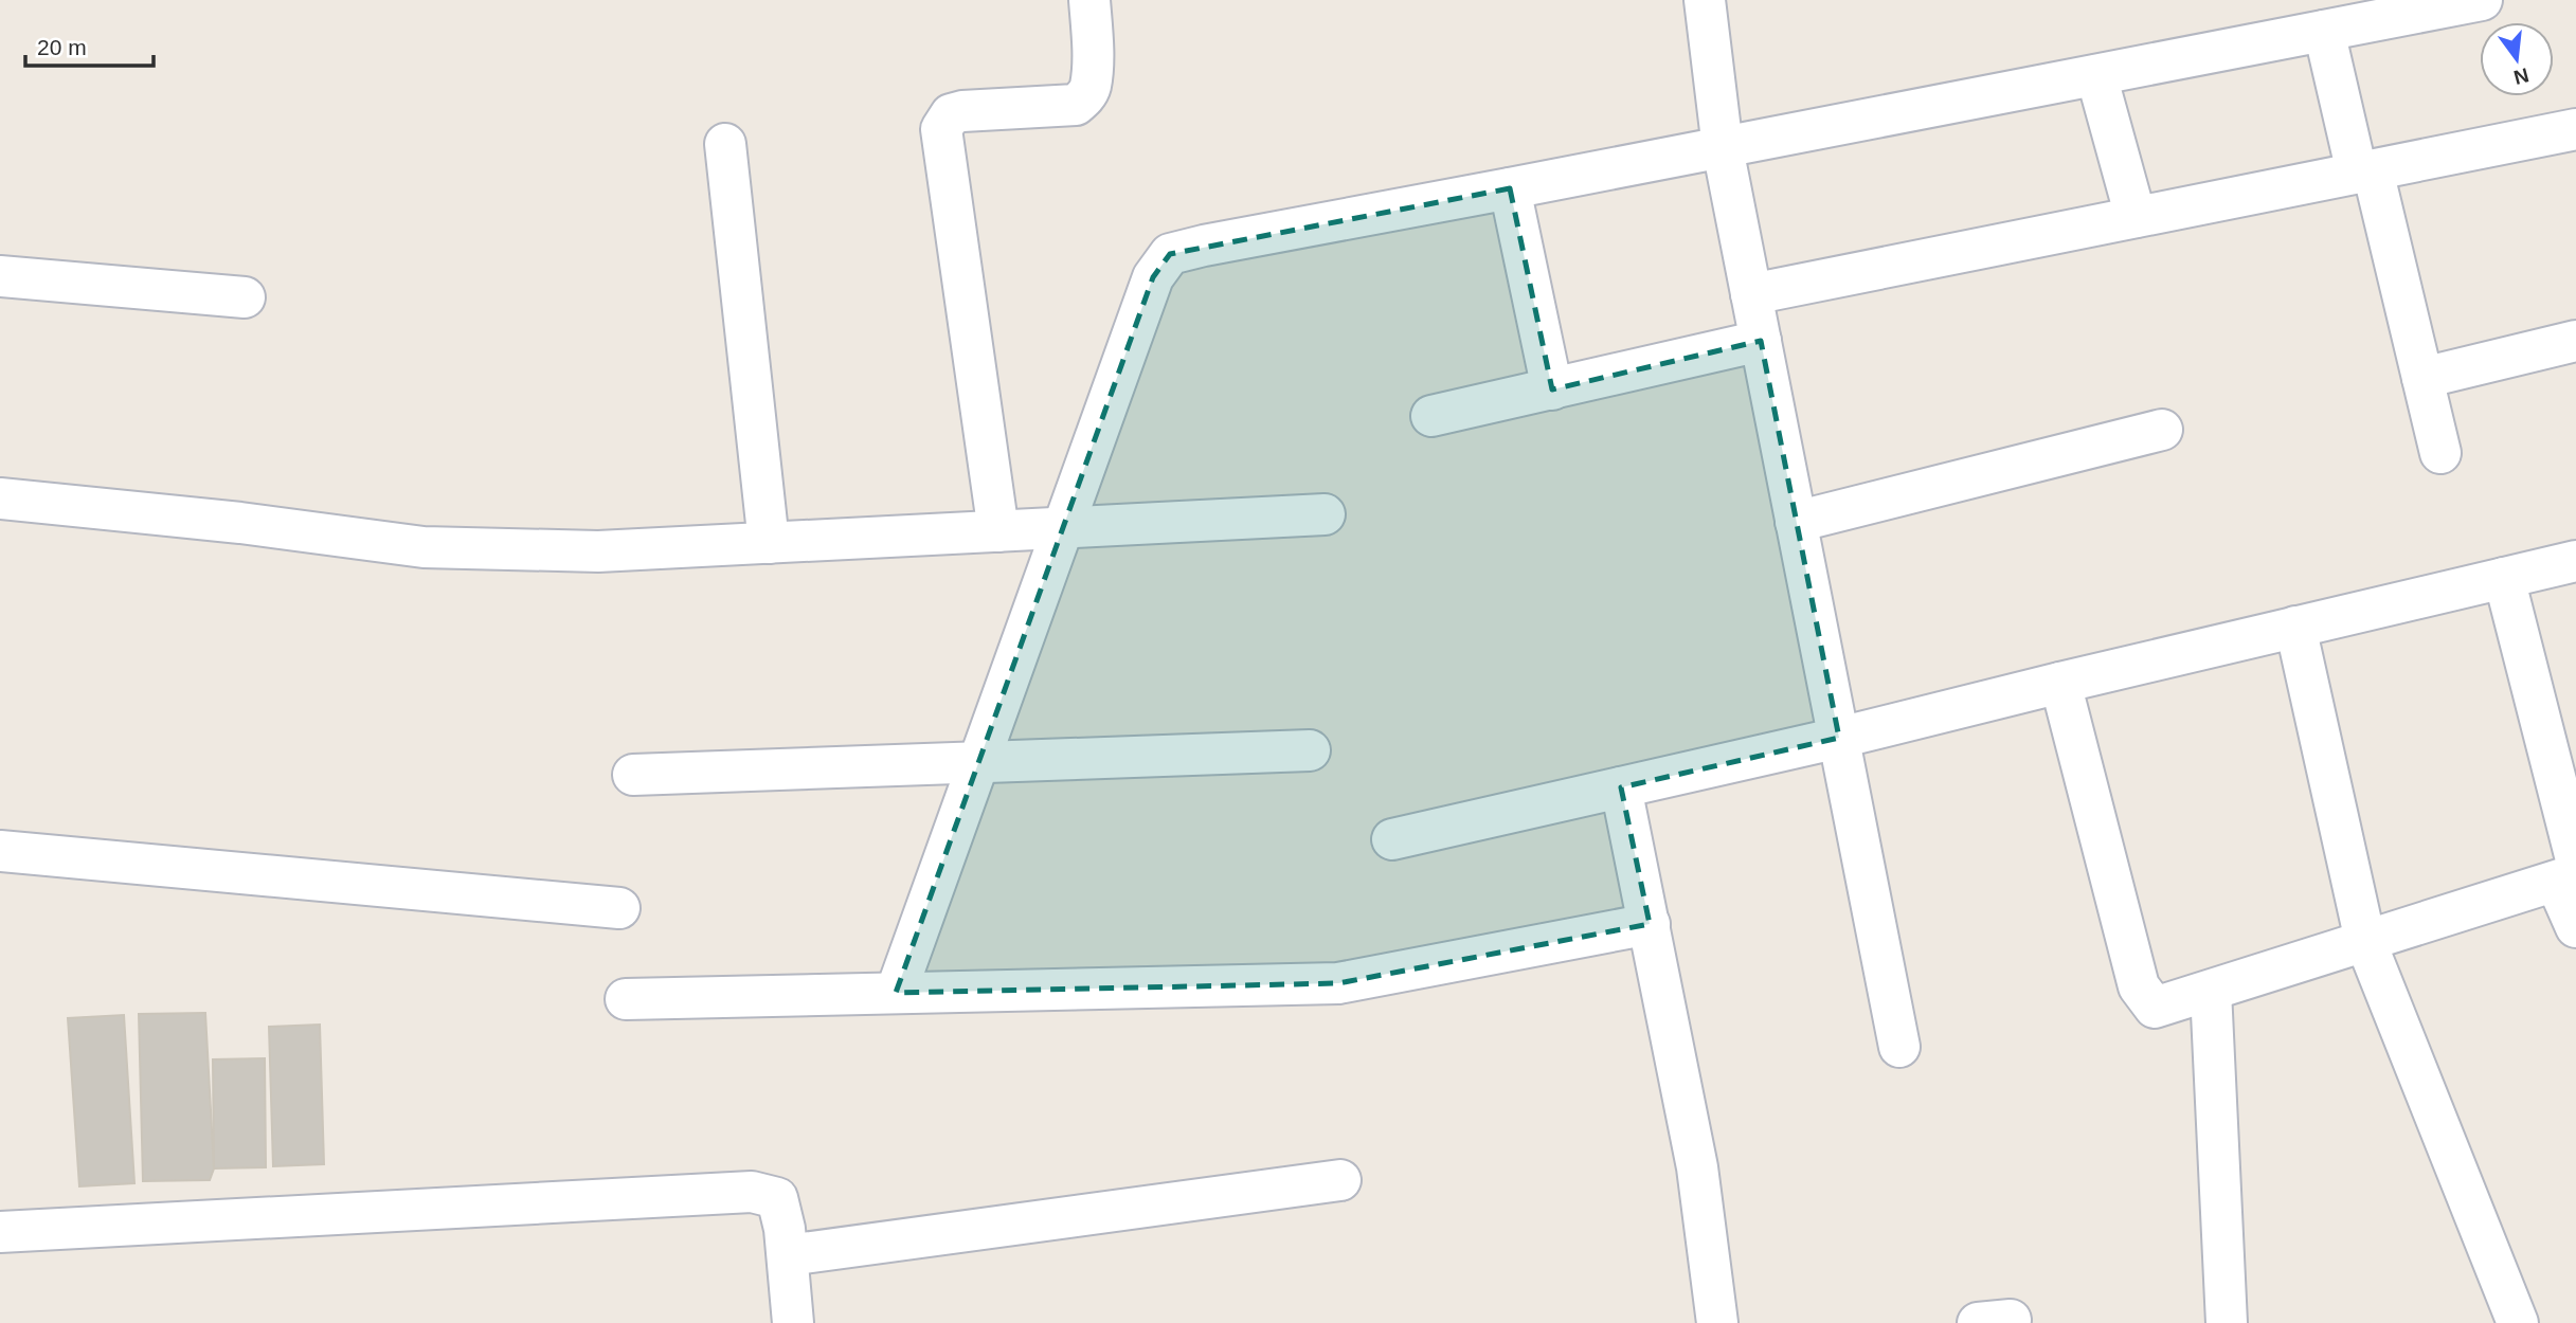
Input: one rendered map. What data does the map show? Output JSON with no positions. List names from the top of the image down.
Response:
{
  "scale_bar": "20 m",
  "north": "bottom"
}
